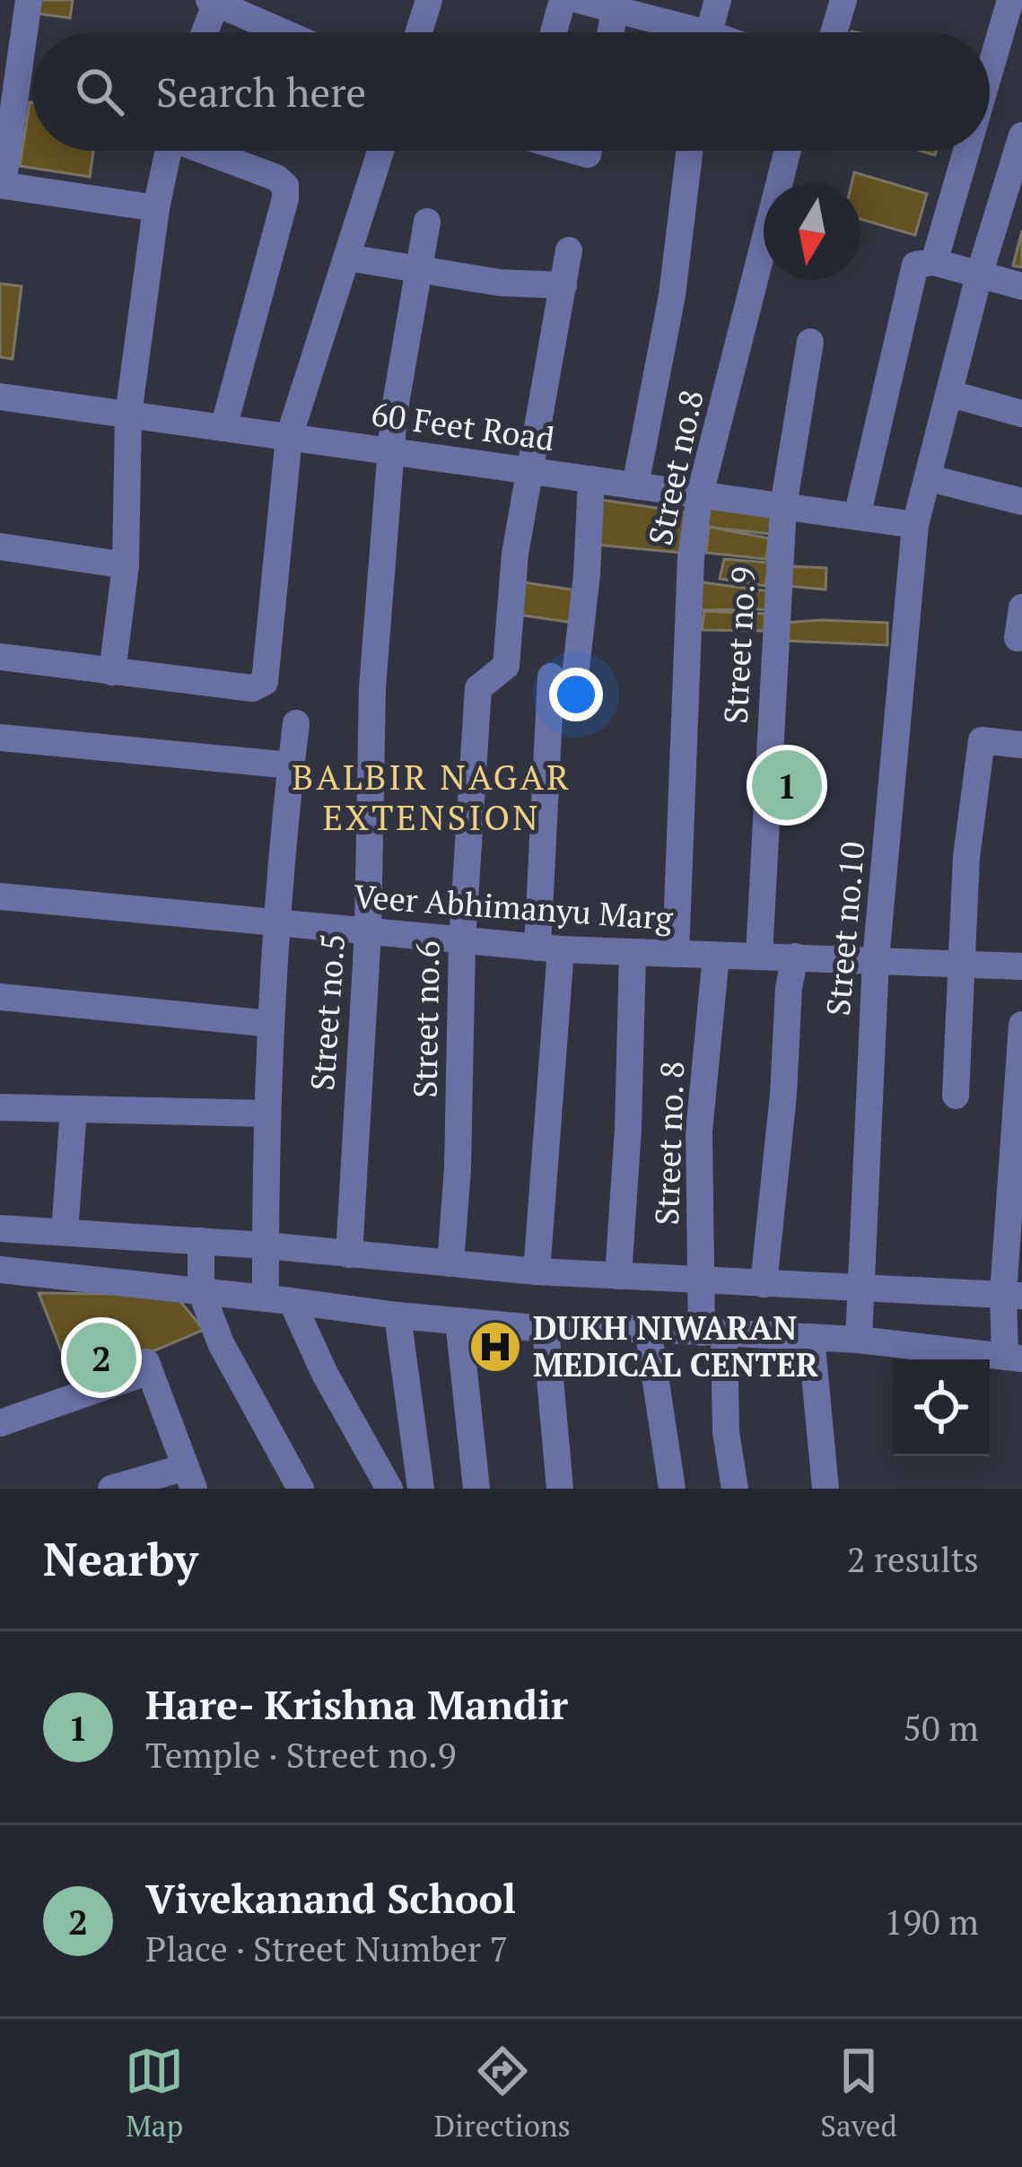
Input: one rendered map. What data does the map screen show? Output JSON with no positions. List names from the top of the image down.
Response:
{
  "streets": {
    "street": [
      "60 Feet Road",
      "Street no.8",
      "Street no.9",
      "Veer Abhimanyu Marg",
      "Street no.10",
      "Street no.5",
      "Street no.6",
      "Street no. 8"
    ]
  },
  "crossings": [
    ["60 Feet Road", "Street no.8"],
    ["60 Feet Road", "Street no.9"],
    ["60 Feet Road", "Street no.10"],
    ["60 Feet Road", "Street no.5"],
    ["60 Feet Road", "Street no.6"],
    ["Street no.8", "Veer Abhimanyu Marg"],
    ["Street no.9", "Veer Abhimanyu Marg"],
    ["Veer Abhimanyu Marg", "Street no.10"],
    ["Veer Abhimanyu Marg", "Street no.5"],
    ["Veer Abhimanyu Marg", "Street no.6"],
    ["Veer Abhimanyu Marg", "Street no. 8"]
  ],
  "districts": ["BALBIR NAGAR EXTENSION"],
  "places": {
    "hospital": ["DUKH NIWARAN MEDICAL CENTER"]
  },
  "north": "bottom",
  "page": {
    "search": "Search here",
    "pins": ["1", "2"],
    "heading": ["Nearby", "2 results"],
    "list": [
      {
        "mark": "1",
        "name": "Hare- Krishna Mandir",
        "note": "Temple · Street no.9",
        "value": "50 m"
      },
      {
        "mark": "2",
        "name": "Vivekanand School",
        "note": "Place · Street Number 7",
        "value": "190 m"
      }
    ],
    "nav": ["Map", "Directions", "Saved"]
  }
}
